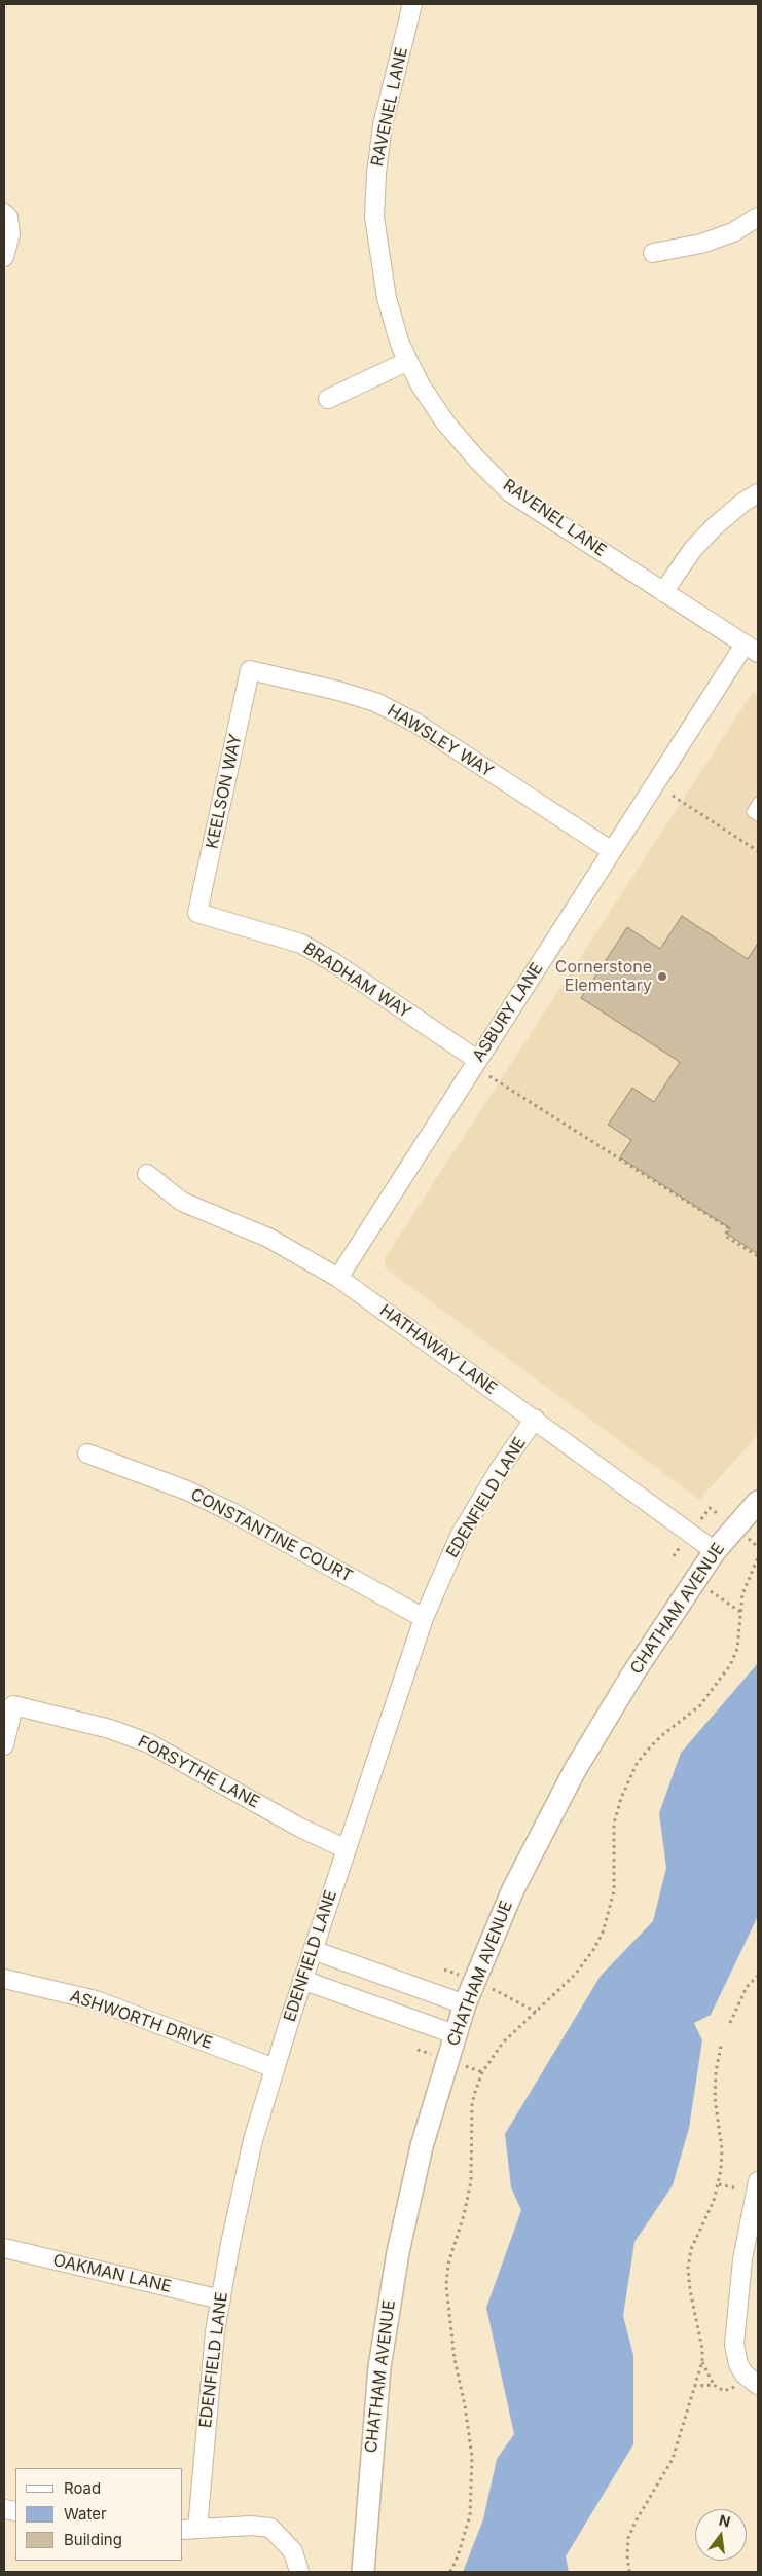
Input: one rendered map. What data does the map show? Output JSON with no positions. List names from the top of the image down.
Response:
{
  "streets": {
    "street": [
      "RAVENEL LANE",
      "HAWSLEY WAY",
      "KEELSON WAY",
      "BRADHAM WAY",
      "ASBURY LANE",
      "HATHAWAY LANE",
      "EDENFIELD LANE",
      "CONSTANTINE COURT",
      "CHATHAM AVENUE",
      "FORSYTHE LANE",
      "ASHWORTH DRIVE",
      "OAKMAN LANE"
    ]
  },
  "crossings": [
    ["RAVENEL LANE", "ASBURY LANE"],
    ["HAWSLEY WAY", "KEELSON WAY"],
    ["HAWSLEY WAY", "ASBURY LANE"],
    ["KEELSON WAY", "BRADHAM WAY"],
    ["BRADHAM WAY", "ASBURY LANE"],
    ["ASBURY LANE", "HATHAWAY LANE"],
    ["HATHAWAY LANE", "EDENFIELD LANE"],
    ["HATHAWAY LANE", "CHATHAM AVENUE"],
    ["EDENFIELD LANE", "CONSTANTINE COURT"],
    ["EDENFIELD LANE", "FORSYTHE LANE"],
    ["EDENFIELD LANE", "ASHWORTH DRIVE"],
    ["EDENFIELD LANE", "OAKMAN LANE"]
  ],
  "places": ["Cornerstone Elementary"],
  "legend": ["Road", "Water", "Building"],
  "north": "top"
}
